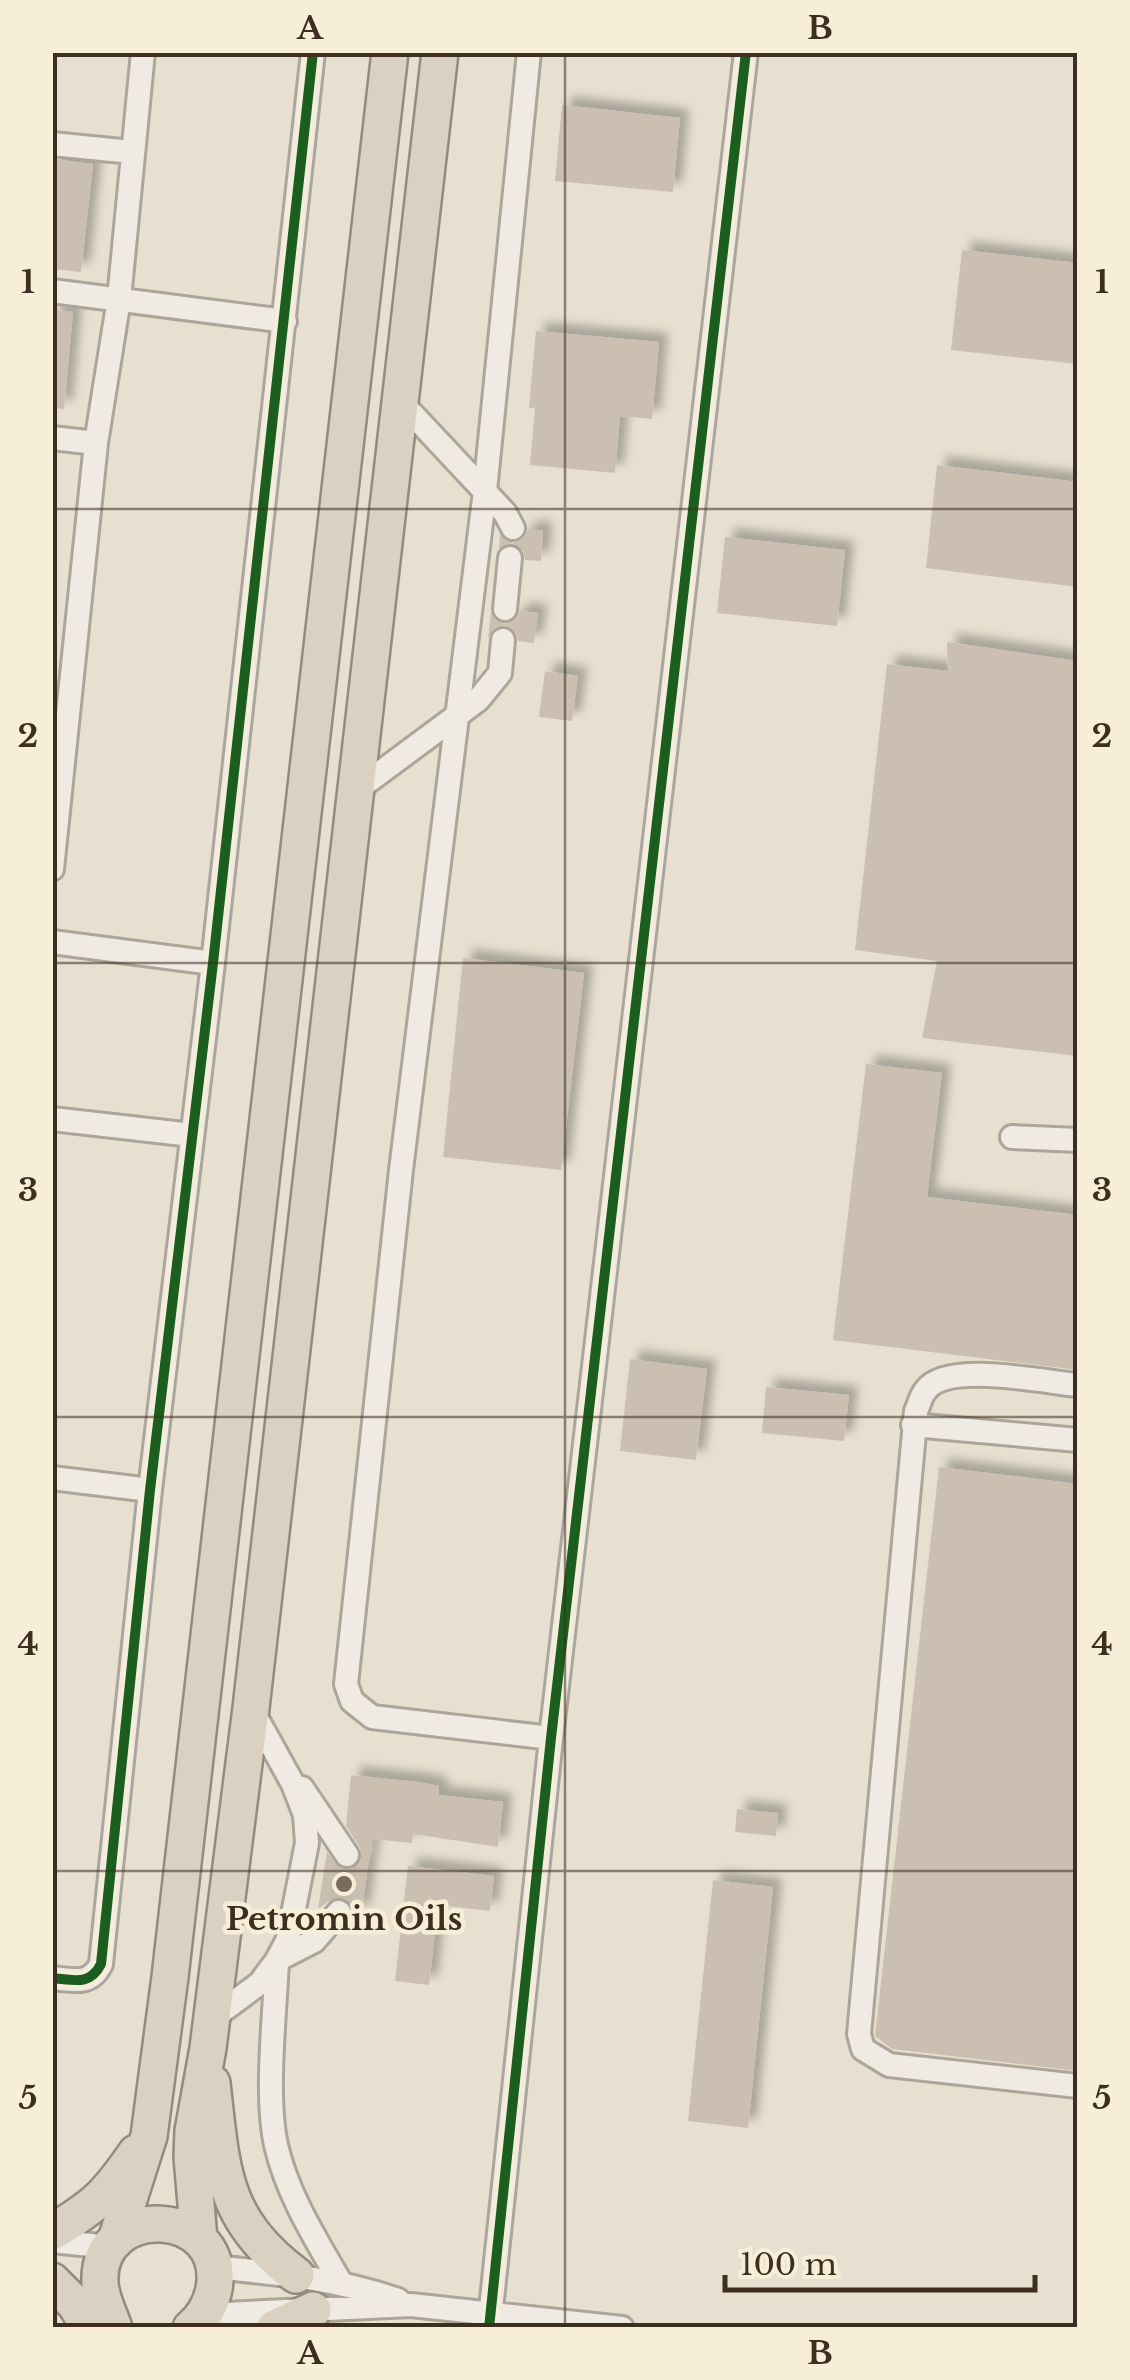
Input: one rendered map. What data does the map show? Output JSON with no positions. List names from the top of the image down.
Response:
{
  "places": ["Petromin Oils"],
  "scale_bar": "100 m",
  "grid": {
    "columns": ["A", "B"],
    "rows": [
      "1",
      "2",
      "3",
      "4",
      "5"
    ]
  }
}
